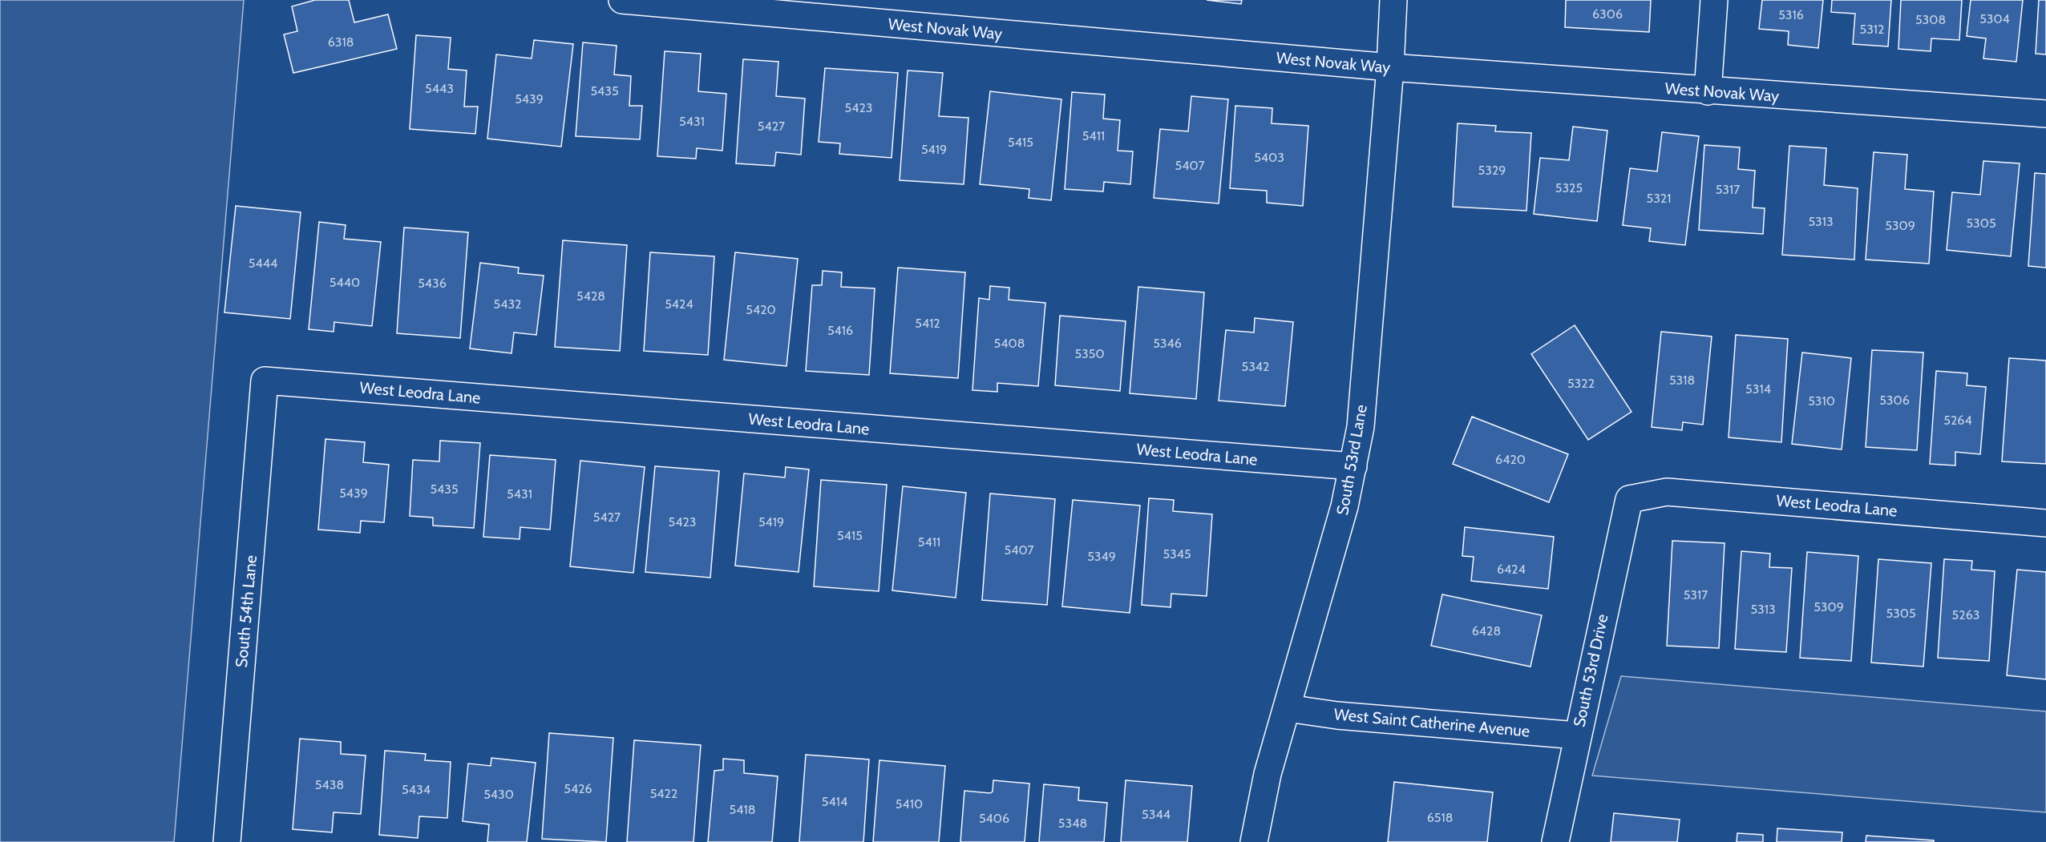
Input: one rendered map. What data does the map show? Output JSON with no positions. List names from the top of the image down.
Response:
{
  "streets": {
    "street": [
      "West Novak Way",
      "West Leodra Lane",
      "South 53rd Lane",
      "South 54th Lane",
      "South 53rd Drive",
      "West Saint Catherine Avenue"
    ]
  },
  "crossings": [
    ["West Novak Way", "South 53rd Lane"],
    ["West Leodra Lane", "South 53rd Lane"],
    ["West Leodra Lane", "South 54th Lane"],
    ["West Leodra Lane", "South 53rd Drive"],
    ["South 53rd Lane", "West Saint Catherine Avenue"],
    ["South 53rd Drive", "West Saint Catherine Avenue"]
  ],
  "house_numbers": [
    "6306",
    "5316",
    "5304",
    "5308",
    "5312",
    "6318",
    "5443",
    "5435",
    "5439",
    "5423",
    "5431",
    "5427",
    "5411",
    "5415",
    "5419",
    "5403",
    "5407",
    "5329",
    "5325",
    "5317",
    "5321",
    "5313",
    "5305",
    "5309",
    "5444",
    "5440",
    "5436",
    "5428",
    "5432",
    "5424",
    "5420",
    "5412",
    "5416",
    "5408",
    "5346",
    "5350",
    "5342",
    "5318",
    "5322",
    "5314",
    "5306",
    "5310",
    "5264",
    "6420",
    "5435",
    "5439",
    "5431",
    "5427",
    "5423",
    "5419",
    "5415",
    "5411",
    "5407",
    "5345",
    "5349",
    "6424",
    "5317",
    "5309",
    "5313",
    "5305",
    "5263",
    "6428",
    "5438",
    "5426",
    "5434",
    "5422",
    "5430",
    "5414",
    "5410",
    "5418",
    "5344",
    "6518",
    "5406",
    "5348"
  ]
}
